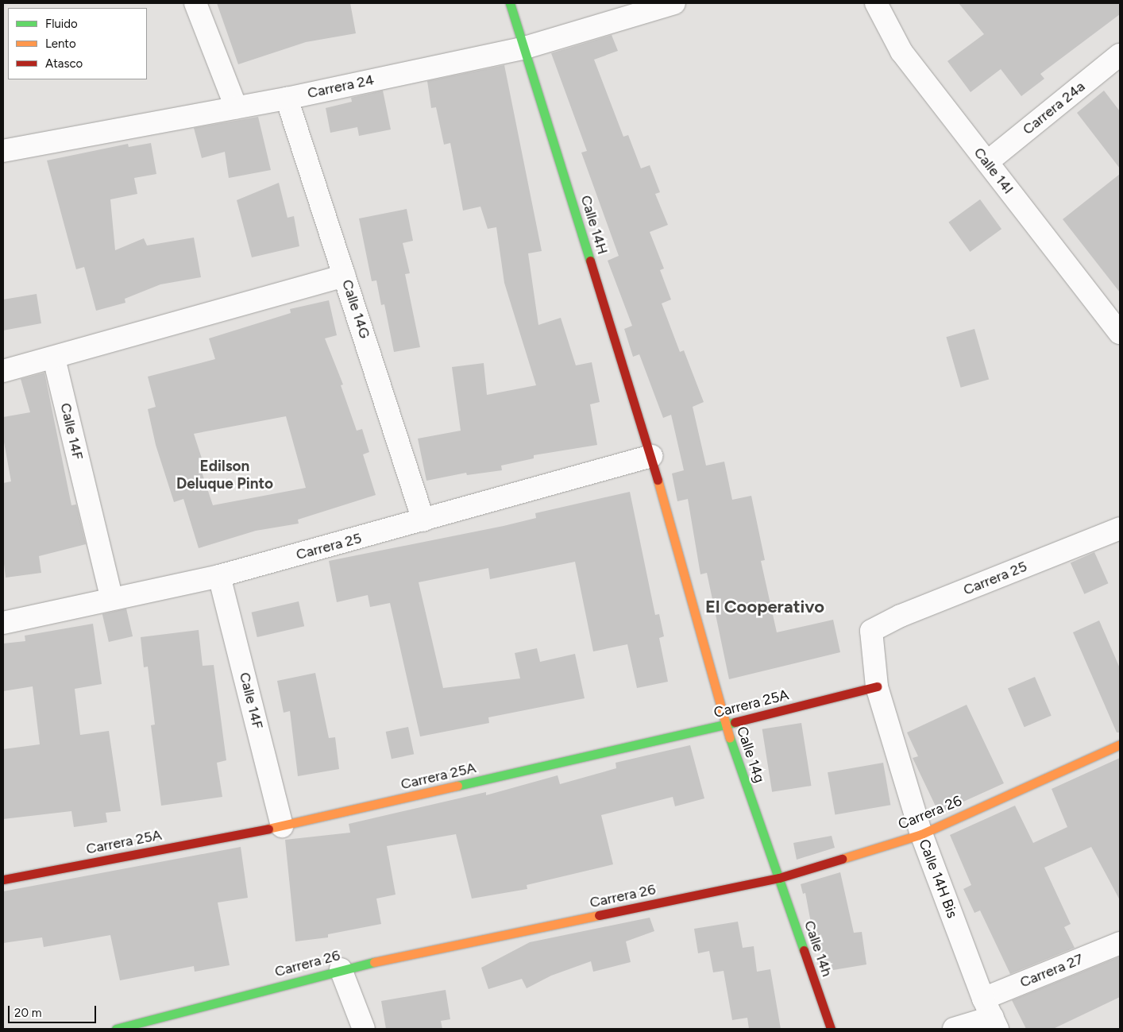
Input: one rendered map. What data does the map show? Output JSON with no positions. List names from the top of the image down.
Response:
{
  "streets": {
    "street": [
      "Carrera 24",
      "Carrera 24a",
      "Calle 14I",
      "Calle 14H",
      "Calle 14G",
      "Calle 14F",
      "Carrera 25",
      "Carrera 25A",
      "Calle 14g",
      "Carrera 26",
      "Calle 14H Bis",
      "Calle 14h",
      "Carrera 27"
    ]
  },
  "crossings": [
    ["Carrera 24", "Calle 14H"],
    ["Carrera 24", "Calle 14G"],
    ["Carrera 24a", "Calle 14I"],
    ["Calle 14H", "Carrera 25"],
    ["Calle 14H", "Calle 14g"],
    ["Calle 14G", "Carrera 25"],
    ["Calle 14F", "Carrera 25"],
    ["Calle 14F", "Carrera 25A"],
    ["Carrera 25", "Calle 14g"],
    ["Carrera 25", "Calle 14H Bis"],
    ["Carrera 25A", "Calle 14g"],
    ["Carrera 25A", "Calle 14H Bis"],
    ["Calle 14g", "Carrera 26"],
    ["Calle 14g", "Calle 14h"],
    ["Carrera 26", "Calle 14H Bis"],
    ["Carrera 26", "Calle 14h"],
    ["Calle 14H Bis", "Carrera 27"]
  ],
  "districts": ["Edilson Deluque Pinto", "El Cooperativo"],
  "legend": ["Fluido", "Lento", "Atasco"],
  "scale_bar": "20 m"
}
